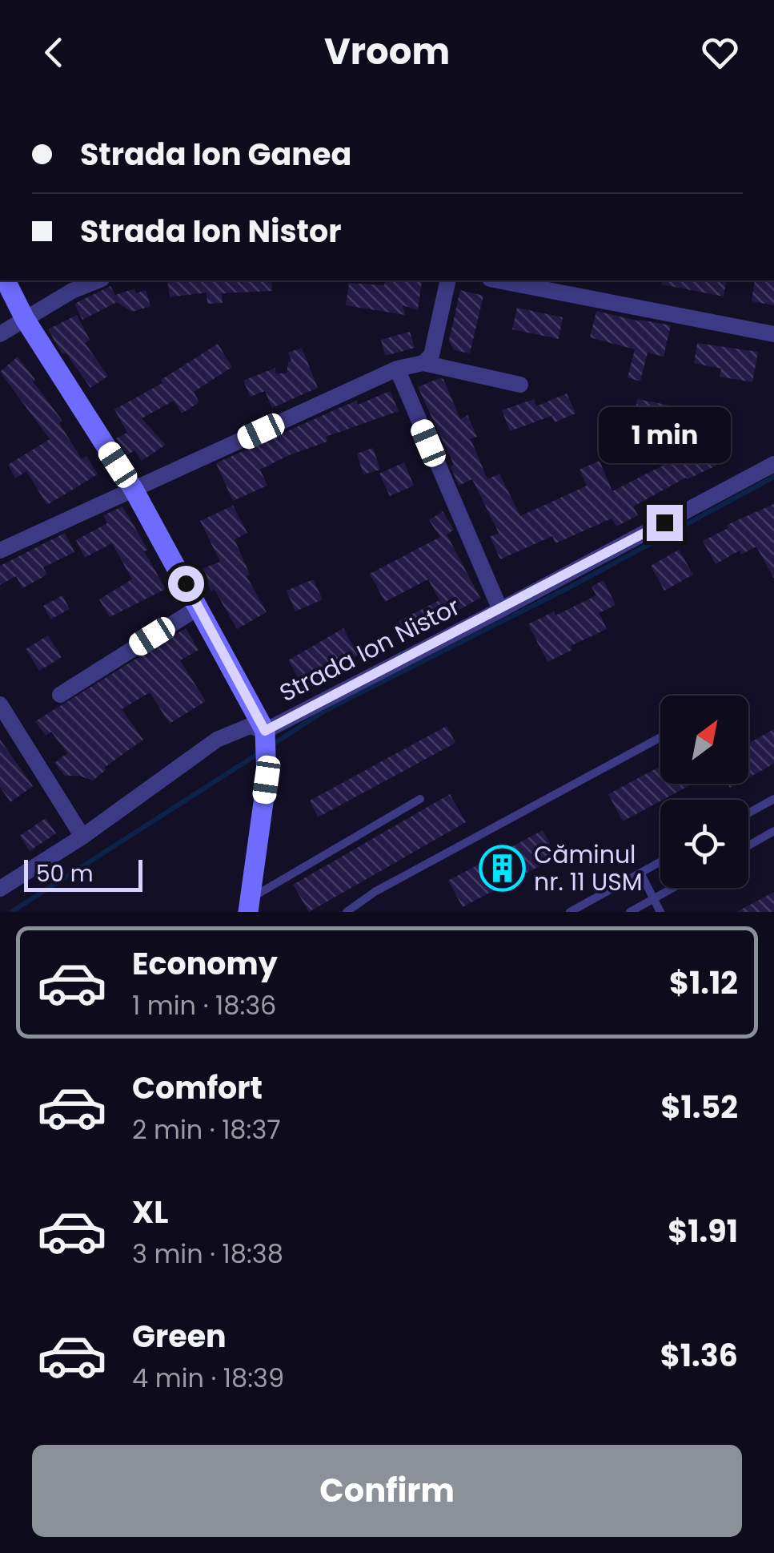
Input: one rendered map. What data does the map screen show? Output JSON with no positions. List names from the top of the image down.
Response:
{
  "streets": {
    "street": ["Strada Ion Nistor"]
  },
  "places": {
    "building": ["Căminul nr. 11 USM"]
  },
  "scale_bar": "50 m",
  "north": "top right",
  "page": {
    "header": "Vroom",
    "banner": ["Strada Ion Ganea", "Strada Ion Nistor"],
    "bubble": "1 min",
    "scale": "50 m",
    "list": [
      {
        "name": "Economy",
        "note": "1 min · 18:36",
        "value": "$1.12"
      },
      {
        "name": "Comfort",
        "note": "2 min · 18:37",
        "value": "$1.52"
      },
      {
        "name": "XL",
        "note": "3 min · 18:38",
        "value": "$1.91"
      },
      {
        "name": "Green",
        "note": "4 min · 18:39",
        "value": "$1.36"
      }
    ],
    "buttons": "Confirm"
  }
}
